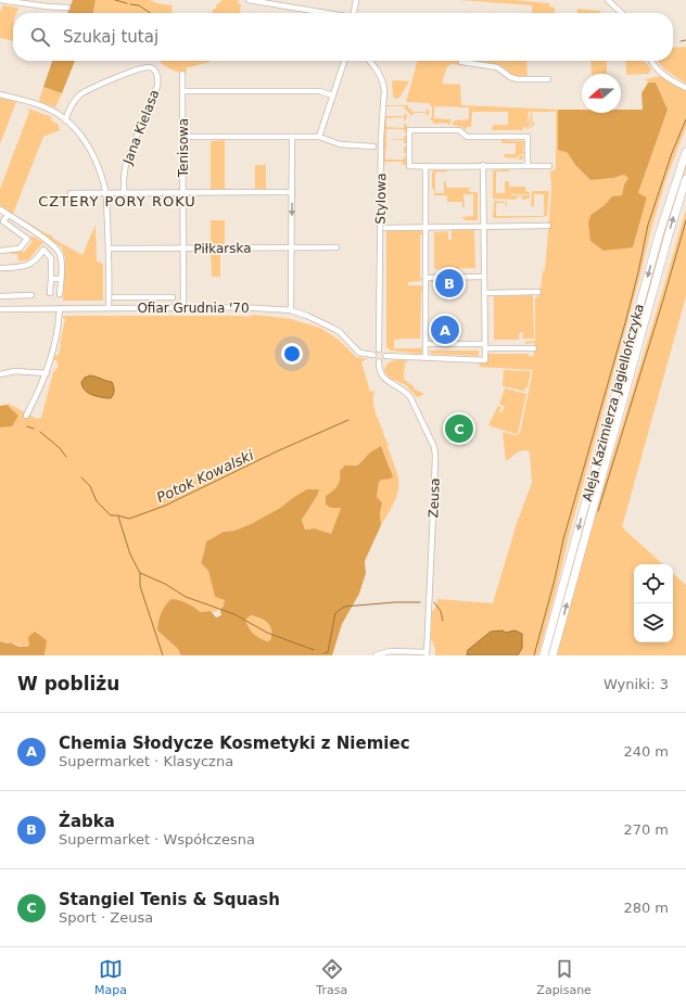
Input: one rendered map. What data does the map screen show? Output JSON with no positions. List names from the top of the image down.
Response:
{
  "streets": {
    "highway": ["Aleja Kazimierza Jagiellończyka"],
    "street": [
      "Jana Kielasa",
      "Tenisowa",
      "Stylowa",
      "Piłkarska",
      "Ofiar Grudnia '70",
      "Zeusa"
    ]
  },
  "crossings": [
    ["Tenisowa", "Piłkarska"],
    ["Tenisowa", "Ofiar Grudnia '70"],
    ["Stylowa", "Ofiar Grudnia '70"],
    ["Stylowa", "Zeusa"],
    ["Ofiar Grudnia '70", "Zeusa"]
  ],
  "districts": ["CZTERY PORY ROKU"],
  "water": ["Potok Kowalski"],
  "north": "left",
  "page": {
    "search": "Szukaj tutaj",
    "pins": ["B", "A", "C"],
    "heading": ["W pobliżu", "Wyniki: 3"],
    "list": [
      {
        "mark": "A",
        "name": "Chemia Słodycze Kosmetyki z Niemiec",
        "note": "Supermarket · Klasyczna",
        "value": "240 m"
      },
      {
        "mark": "B",
        "name": "Żabka",
        "note": "Supermarket · Współczesna",
        "value": "270 m"
      },
      {
        "mark": "C",
        "name": "Stangiel Tenis & Squash",
        "note": "Sport · Zeusa",
        "value": "280 m"
      }
    ],
    "nav": ["Mapa", "Trasa", "Zapisane"]
  }
}
